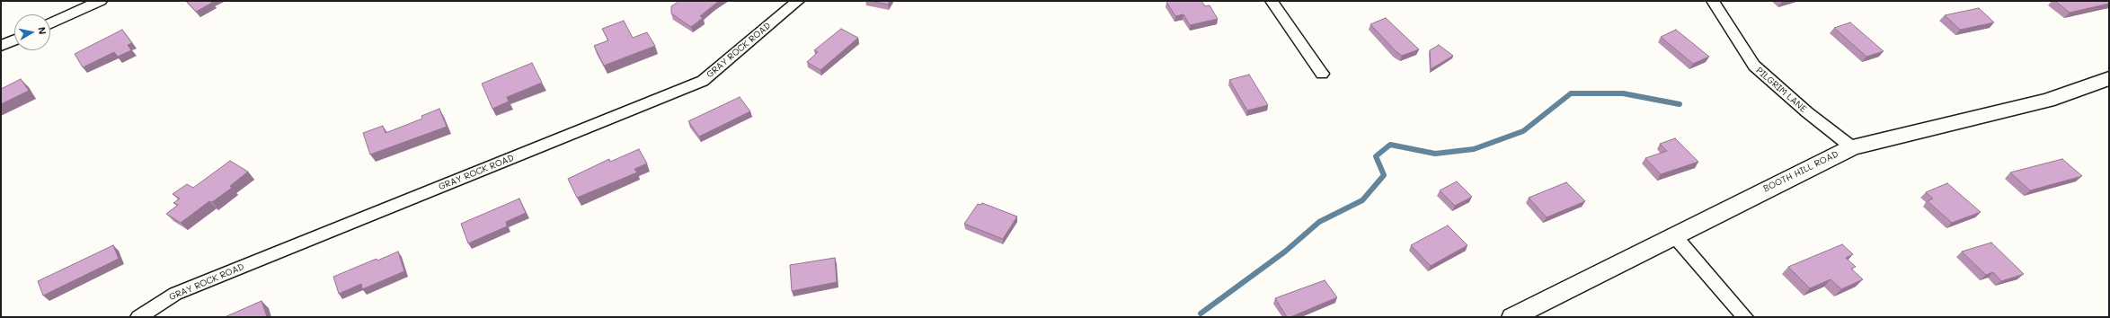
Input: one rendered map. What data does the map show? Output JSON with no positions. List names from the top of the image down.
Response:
{
  "streets": {
    "street": ["GRAY ROCK ROAD", "PILGRIM LANE", "BOOTH HILL ROAD"]
  },
  "crossings": [
    ["PILGRIM LANE", "BOOTH HILL ROAD"]
  ],
  "north": "right"
}
